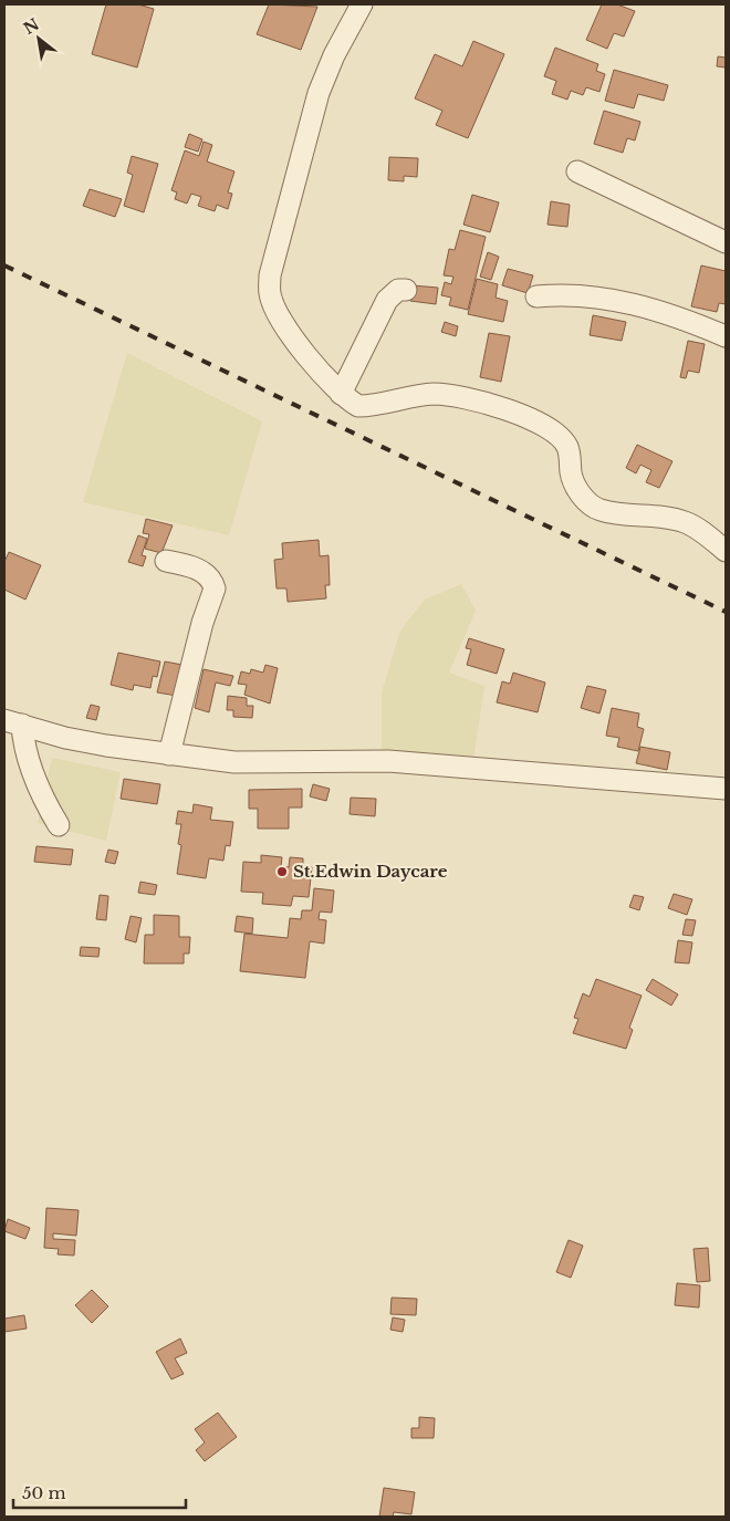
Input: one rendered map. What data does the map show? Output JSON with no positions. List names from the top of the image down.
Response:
{
  "places": ["St.Edwin Daycare"],
  "scale_bar": "50 m",
  "north": "top left"
}
